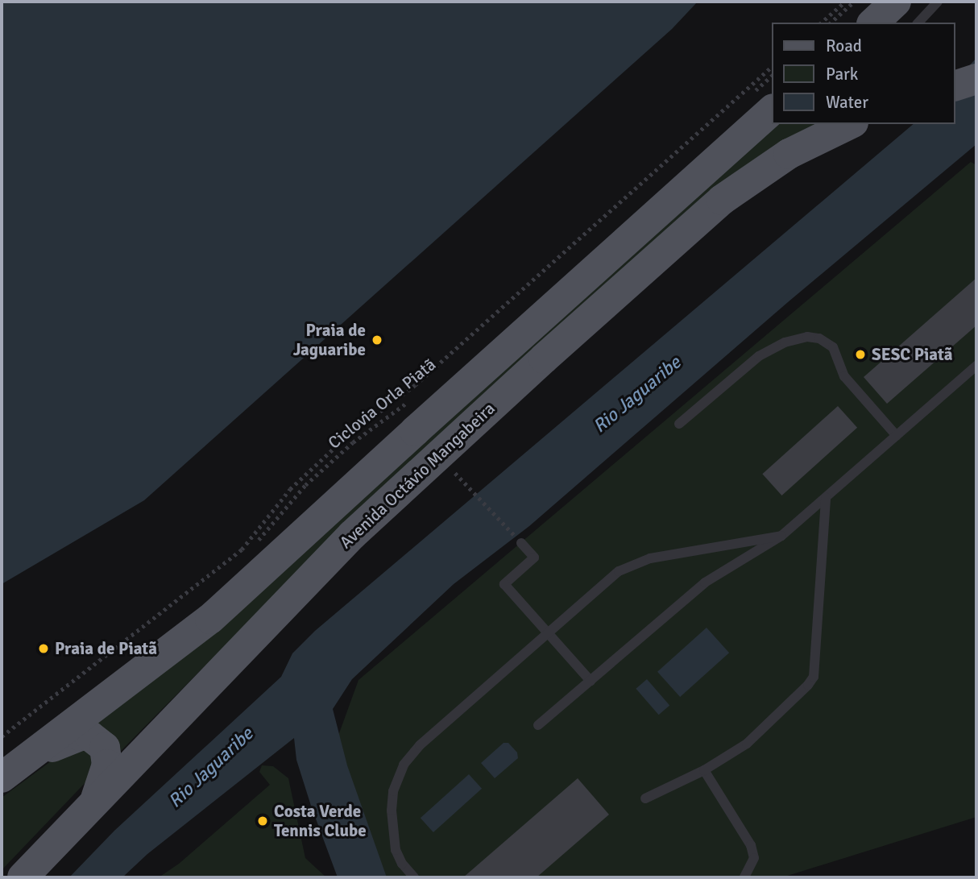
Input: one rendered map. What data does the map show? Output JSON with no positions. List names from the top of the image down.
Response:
{
  "streets": {
    "main road": ["Avenida Octávio Mangabeira"],
    "path": ["Ciclovia Orla Piatã"]
  },
  "water": ["Rio Jaguaribe"],
  "places": [
    "Praia de Jaguaribe",
    "SESC Piatã",
    "Praia de Piatã",
    "Costa Verde Tennis Clube"
  ],
  "legend": ["Road", "Park", "Water"]
}
